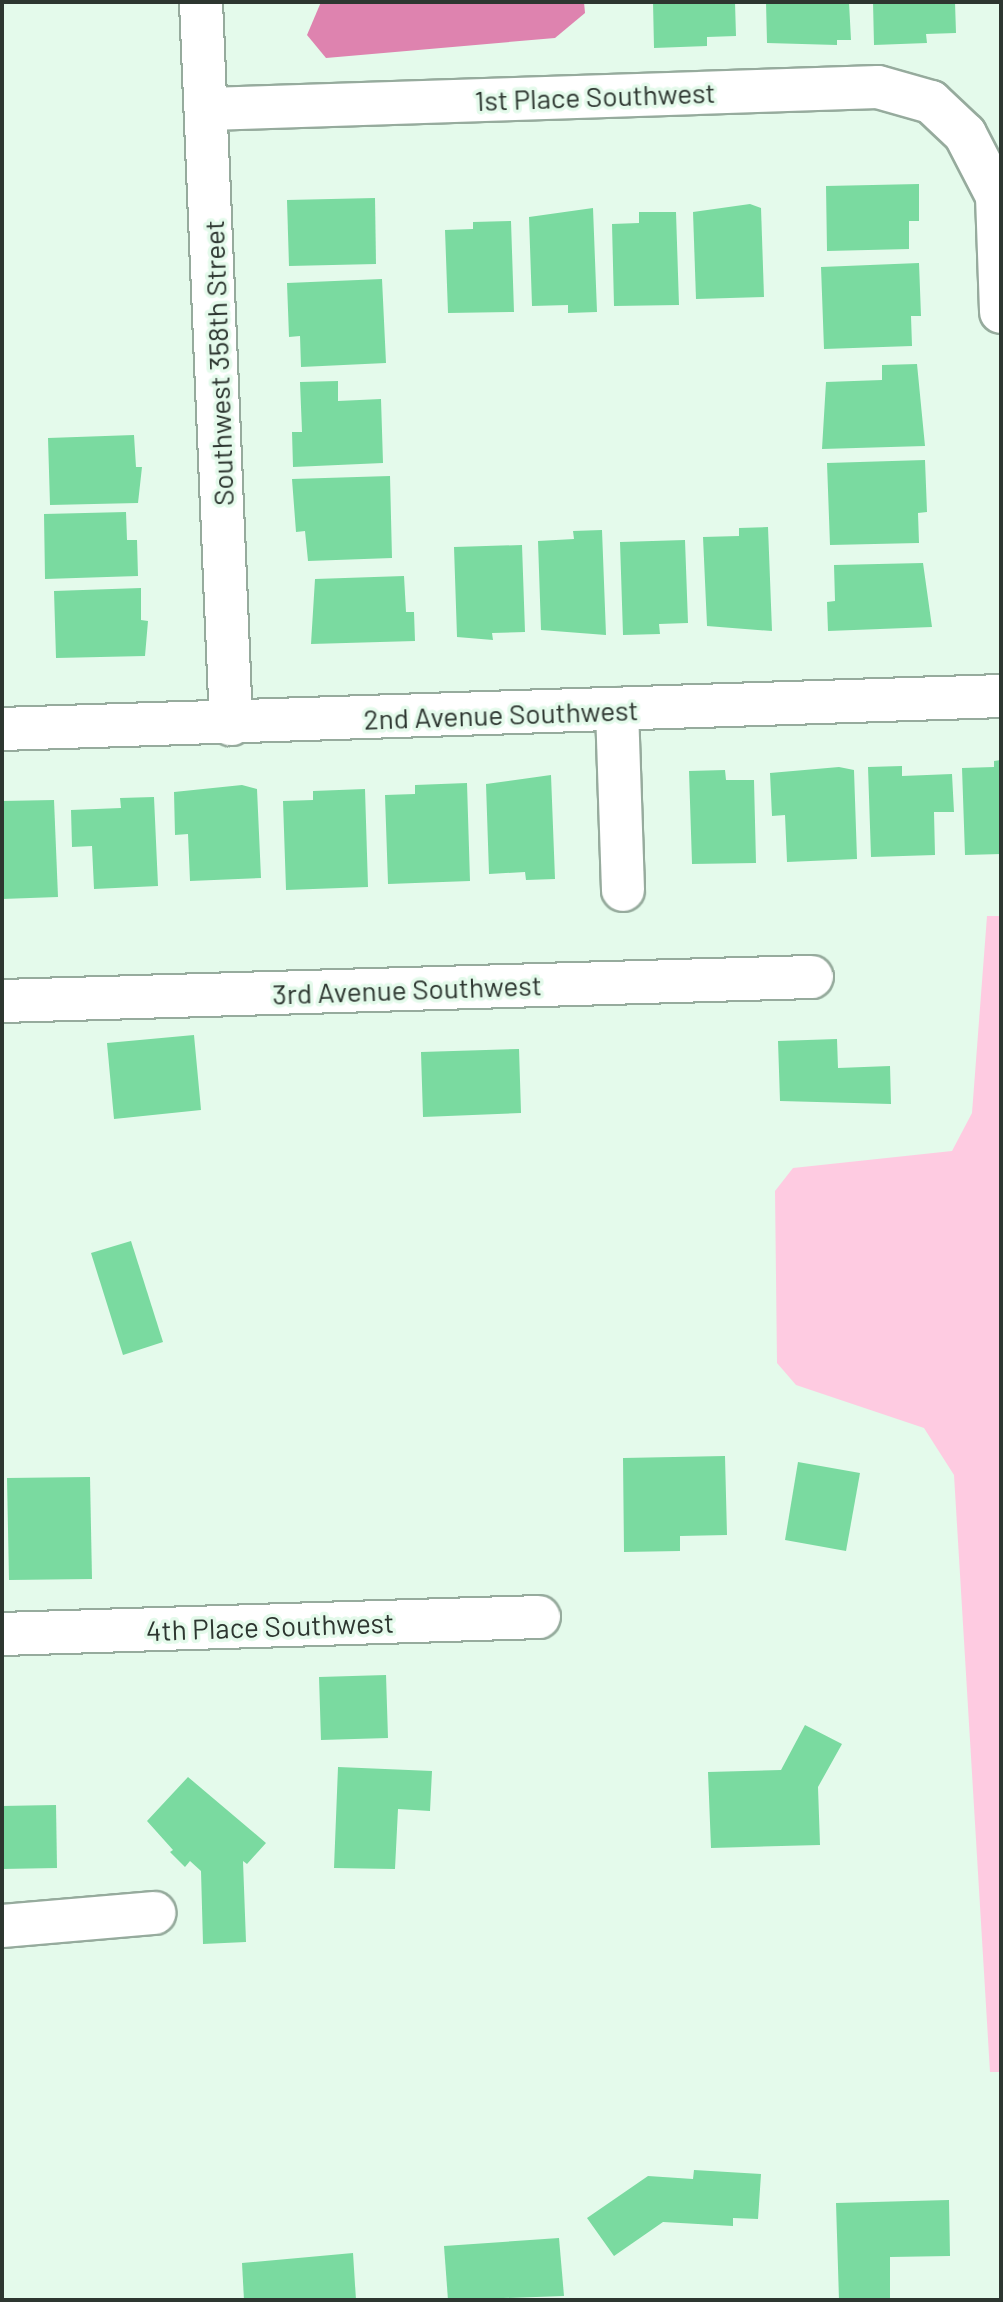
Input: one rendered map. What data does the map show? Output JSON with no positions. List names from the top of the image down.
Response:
{
  "streets": {
    "street": [
      "1st Place Southwest",
      "Southwest 358th Street",
      "2nd Avenue Southwest",
      "3rd Avenue Southwest",
      "4th Place Southwest"
    ]
  },
  "crossings": [
    ["1st Place Southwest", "Southwest 358th Street"],
    ["Southwest 358th Street", "2nd Avenue Southwest"]
  ]
}
